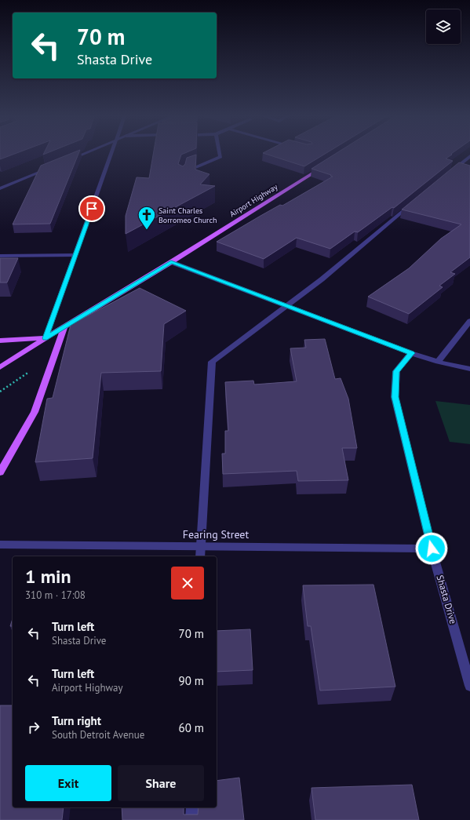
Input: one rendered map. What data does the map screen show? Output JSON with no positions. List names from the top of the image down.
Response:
{
  "streets": {
    "main road": ["Airport Highway"],
    "street": ["Fearing Street", "Shasta Drive"]
  },
  "crossings": [
    ["Fearing Street", "Shasta Drive"]
  ],
  "places": {
    "church": ["Saint Charles Borromeo Church"]
  },
  "page": {
    "turn": ["70 m", "Shasta Drive"],
    "heading": ["1 min", "310 m · 17:08"],
    "list": [
      {
        "name": "Turn left",
        "note": "Shasta Drive",
        "value": "70 m"
      },
      {
        "name": "Turn left",
        "note": "Airport Highway",
        "value": "90 m"
      },
      {
        "name": "Turn right",
        "note": "South Detroit Avenue",
        "value": "60 m"
      }
    ],
    "buttons": ["Exit", "Share"]
  }
}
